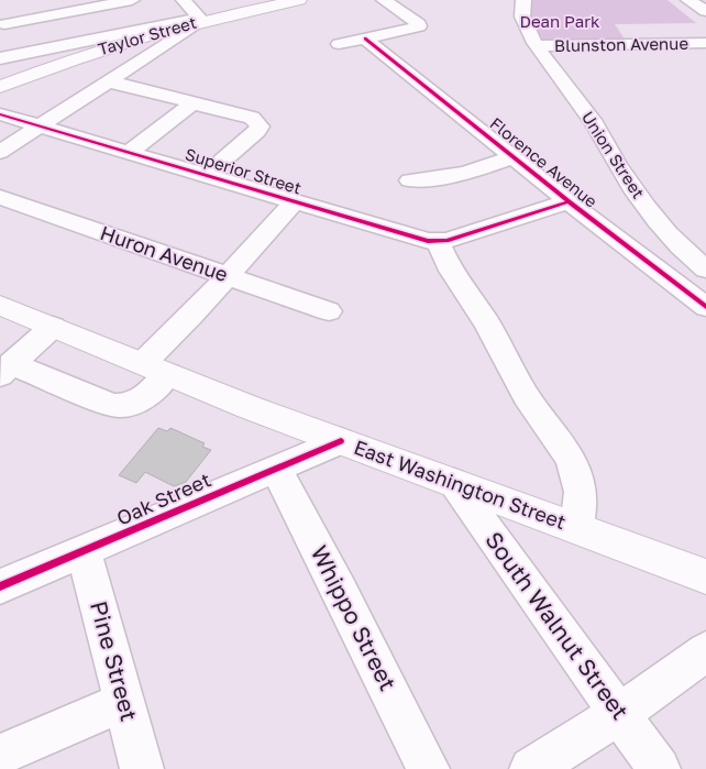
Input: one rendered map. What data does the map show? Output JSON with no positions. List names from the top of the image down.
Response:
{
  "streets": {
    "main road": ["Taylor Street", "East Washington Street"],
    "street": [
      "Blunston Avenue",
      "Union Street",
      "Florence Avenue",
      "Superior Street",
      "Huron Avenue",
      "Oak Street",
      "Whippo Street",
      "South Walnut Street",
      "Pine Street"
    ]
  },
  "crossings": [
    ["Blunston Avenue", "Union Street"],
    ["Florence Avenue", "Superior Street"],
    ["East Washington Street", "Oak Street"],
    ["East Washington Street", "South Walnut Street"],
    ["Oak Street", "Whippo Street"],
    ["Oak Street", "Pine Street"]
  ],
  "parks": ["Dean Park"]
}
